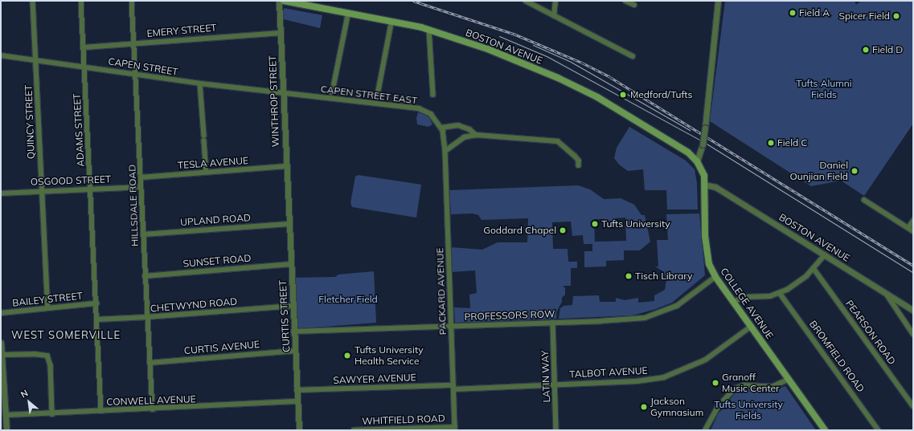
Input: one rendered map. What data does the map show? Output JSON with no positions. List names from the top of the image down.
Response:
{
  "streets": {
    "main road": ["BOSTON AVENUE", "COLLEGE AVENUE"],
    "street": [
      "EMERY STREET",
      "CAPEN STREET",
      "CAPEN STREET EAST",
      "WINTHROP STREET",
      "QUINCY STREET",
      "ADAMS STREET",
      "TESLA AVENUE",
      "OSGOOD STREET",
      "HILLSDALE ROAD",
      "UPLAND ROAD",
      "SUNSET ROAD",
      "PACKARD AVENUE",
      "BAILEY STREET",
      "CHETWYND ROAD",
      "PROFESSORS ROW",
      "CURTIS STREET",
      "PEARSON ROAD",
      "CURTIS AVENUE",
      "BROMFIELD ROAD",
      "TALBOT AVENUE",
      "LATIN WAY",
      "SAWYER AVENUE",
      "CONWELL AVENUE",
      "WHITFIELD ROAD"
    ]
  },
  "crossings": [
    ["EMERY STREET", "WINTHROP STREET"],
    ["EMERY STREET", "ADAMS STREET"],
    ["EMERY STREET", "HILLSDALE ROAD"],
    ["BOSTON AVENUE", "COLLEGE AVENUE"],
    ["CAPEN STREET", "CAPEN STREET EAST"],
    ["CAPEN STREET", "WINTHROP STREET"],
    ["CAPEN STREET", "QUINCY STREET"],
    ["CAPEN STREET", "ADAMS STREET"],
    ["CAPEN STREET", "HILLSDALE ROAD"],
    ["CAPEN STREET EAST", "WINTHROP STREET"],
    ["CAPEN STREET EAST", "PACKARD AVENUE"],
    ["WINTHROP STREET", "TESLA AVENUE"],
    ["WINTHROP STREET", "CURTIS STREET"],
    ["QUINCY STREET", "OSGOOD STREET"],
    ["QUINCY STREET", "BAILEY STREET"],
    ["ADAMS STREET", "OSGOOD STREET"],
    ["ADAMS STREET", "BAILEY STREET"],
    ["ADAMS STREET", "CHETWYND ROAD"],
    ["ADAMS STREET", "CONWELL AVENUE"],
    ["TESLA AVENUE", "HILLSDALE ROAD"],
    ["OSGOOD STREET", "HILLSDALE ROAD"],
    ["HILLSDALE ROAD", "UPLAND ROAD"],
    ["HILLSDALE ROAD", "SUNSET ROAD"],
    ["HILLSDALE ROAD", "CHETWYND ROAD"],
    ["HILLSDALE ROAD", "CURTIS AVENUE"],
    ["HILLSDALE ROAD", "CONWELL AVENUE"],
    ["UPLAND ROAD", "CURTIS STREET"],
    ["SUNSET ROAD", "CURTIS STREET"],
    ["PACKARD AVENUE", "PROFESSORS ROW"],
    ["PACKARD AVENUE", "TALBOT AVENUE"],
    ["PACKARD AVENUE", "SAWYER AVENUE"],
    ["PACKARD AVENUE", "WHITFIELD ROAD"],
    ["COLLEGE AVENUE", "PROFESSORS ROW"],
    ["COLLEGE AVENUE", "TALBOT AVENUE"],
    ["CHETWYND ROAD", "CURTIS STREET"],
    ["PROFESSORS ROW", "CURTIS STREET"],
    ["PROFESSORS ROW", "LATIN WAY"],
    ["CURTIS STREET", "CURTIS AVENUE"],
    ["CURTIS STREET", "SAWYER AVENUE"],
    ["CURTIS STREET", "CONWELL AVENUE"],
    ["TALBOT AVENUE", "LATIN WAY"],
    ["TALBOT AVENUE", "SAWYER AVENUE"]
  ],
  "districts": ["WEST SOMERVILLE"],
  "parks": ["Tufts Alumni Fields", "Fletcher Field", "Tufts University Fields"],
  "places": [
    "Field A",
    "Spicer Field",
    "Field D",
    "Medford/Tufts",
    "Field C",
    "Daniel Ounjian Field",
    "Tufts University",
    "Goddard Chapel",
    "Tisch Library",
    "Tufts University Health Service",
    "Granoff Music Center",
    "Jackson Gymnasium"
  ],
  "north": "top left"
}
